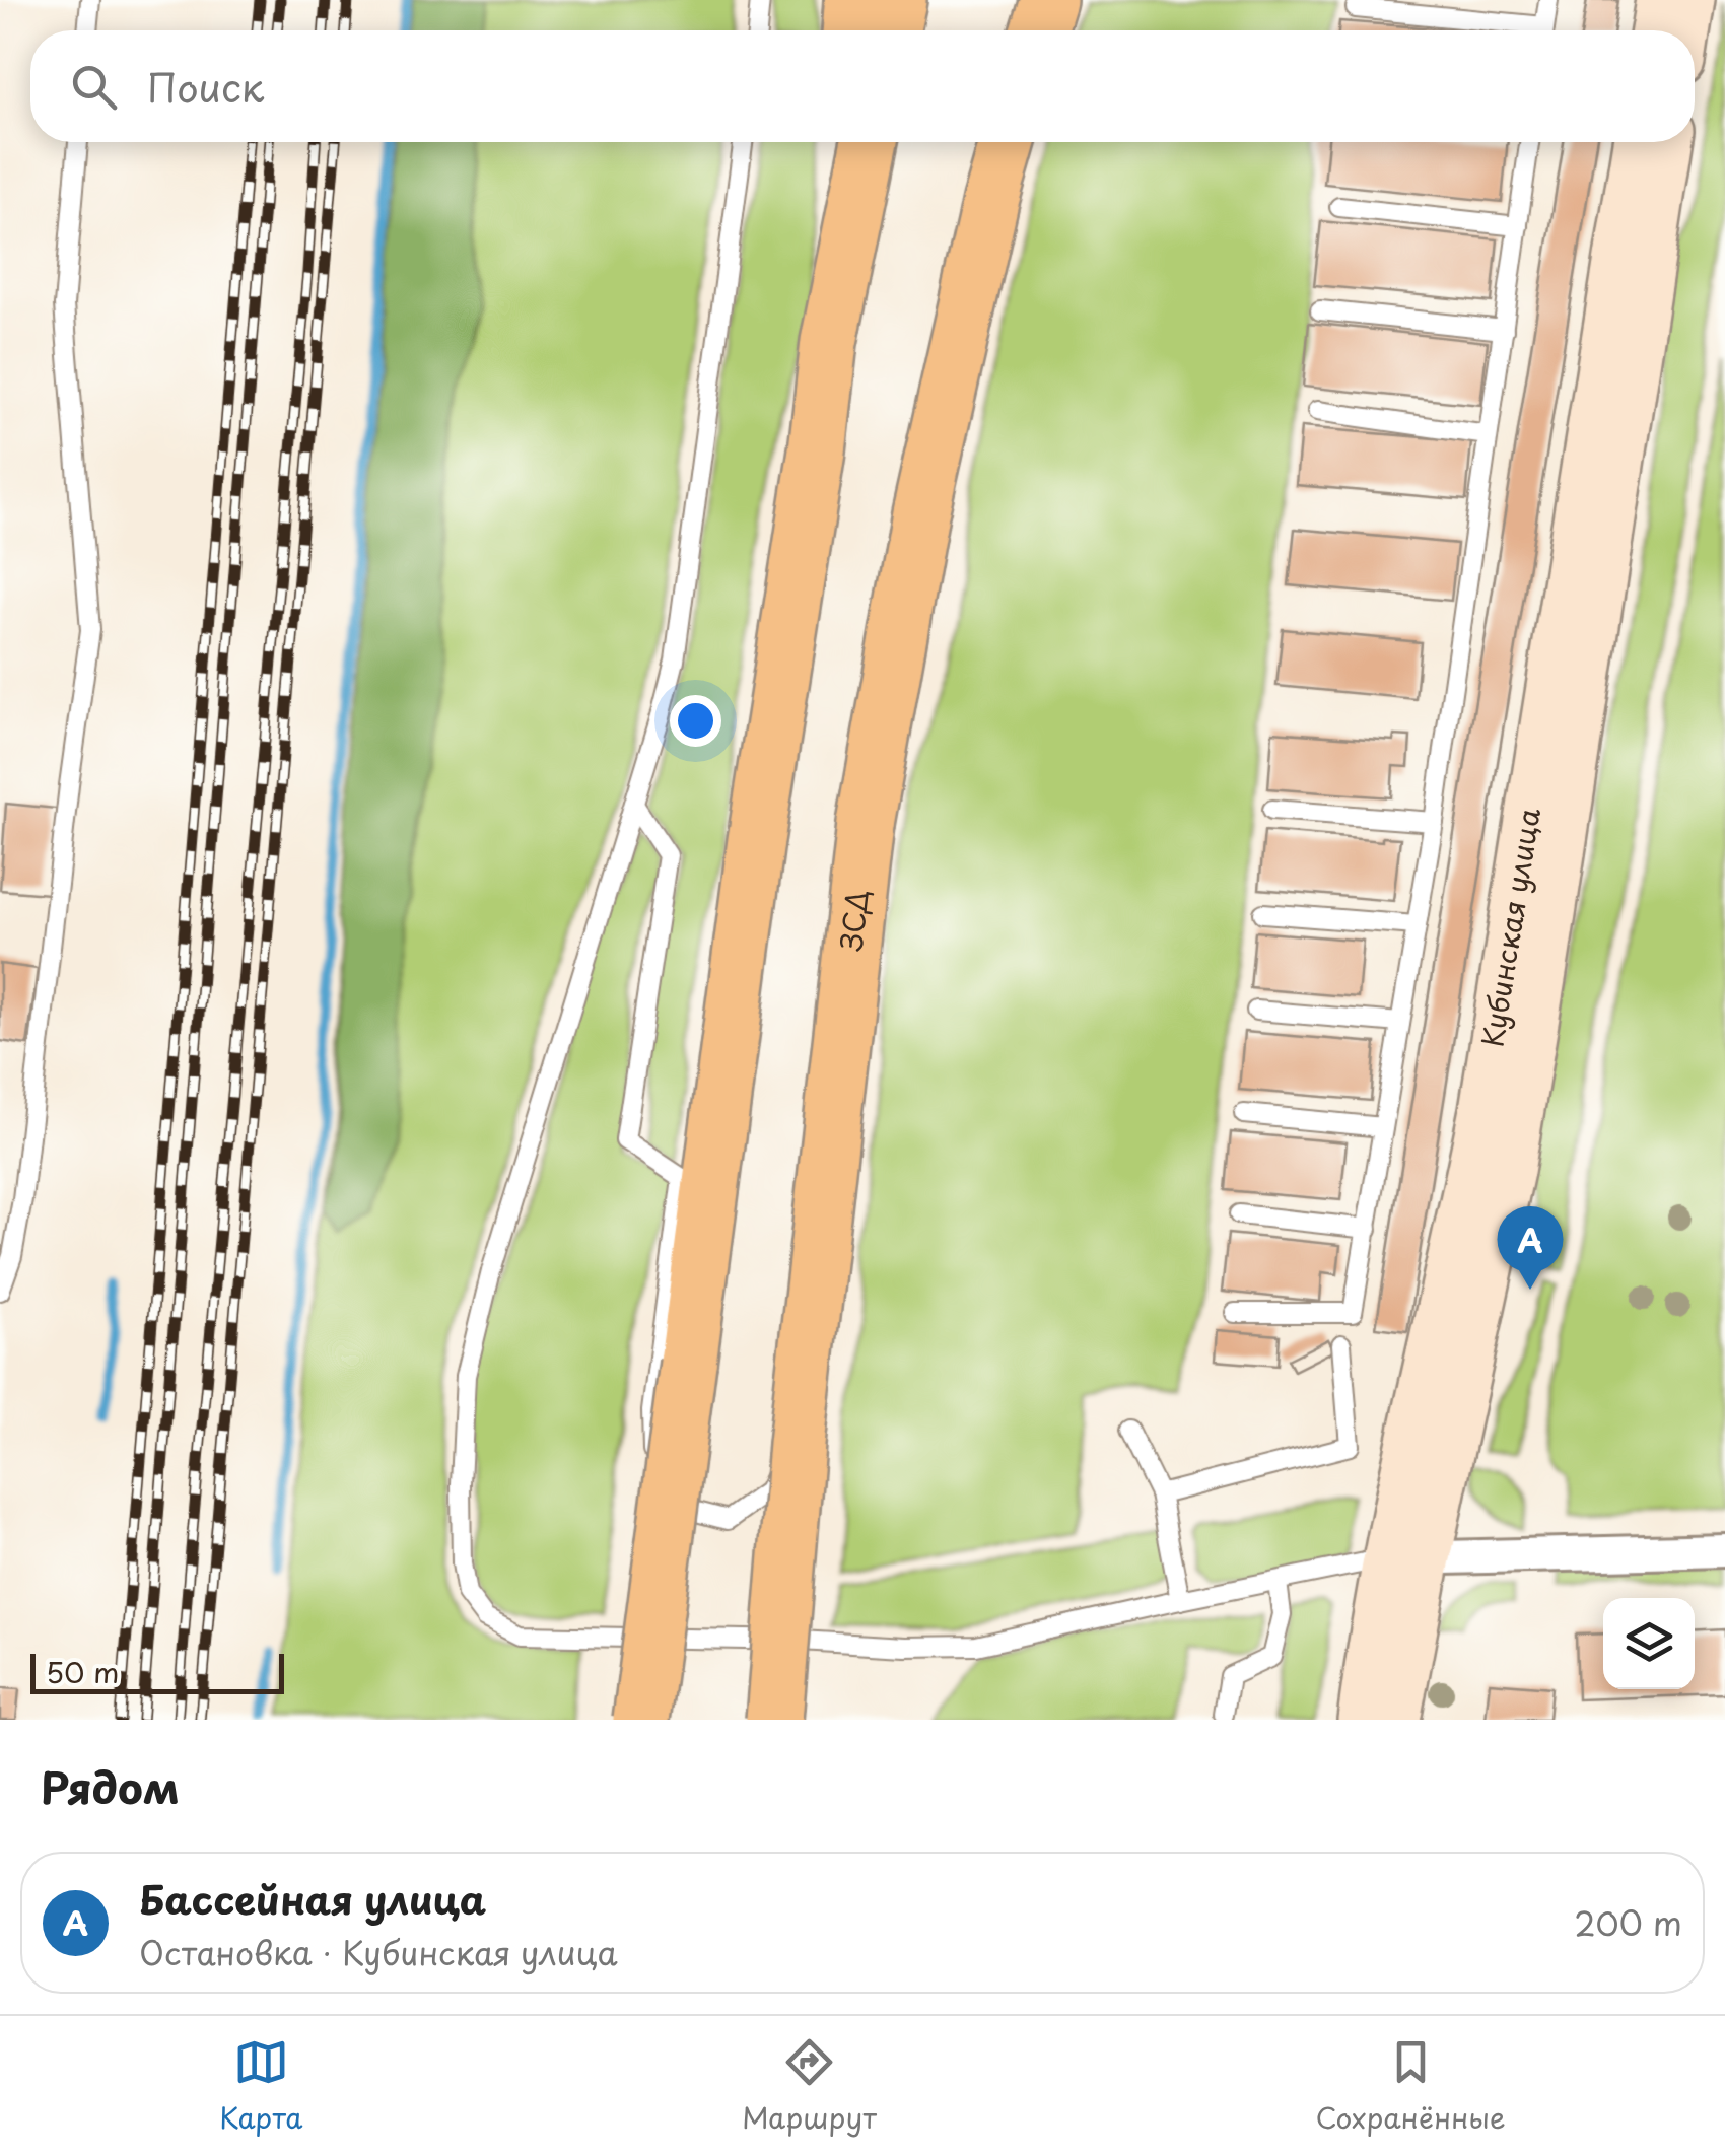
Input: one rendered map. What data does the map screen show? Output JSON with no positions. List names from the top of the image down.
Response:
{
  "streets": {
    "highway": ["ЗСД"],
    "main road": ["Кубинская улица"]
  },
  "scale_bar": "50 m",
  "page": {
    "search": "Поиск",
    "pins": "A",
    "scale": "50 m",
    "heading": "Рядом",
    "list": [
      {
        "mark": "A",
        "name": "Бассейная улица",
        "note": "Остановка · Кубинская улица",
        "value": "200 m"
      }
    ],
    "nav": ["Карта", "Маршрут", "Сохранённые"]
  }
}
